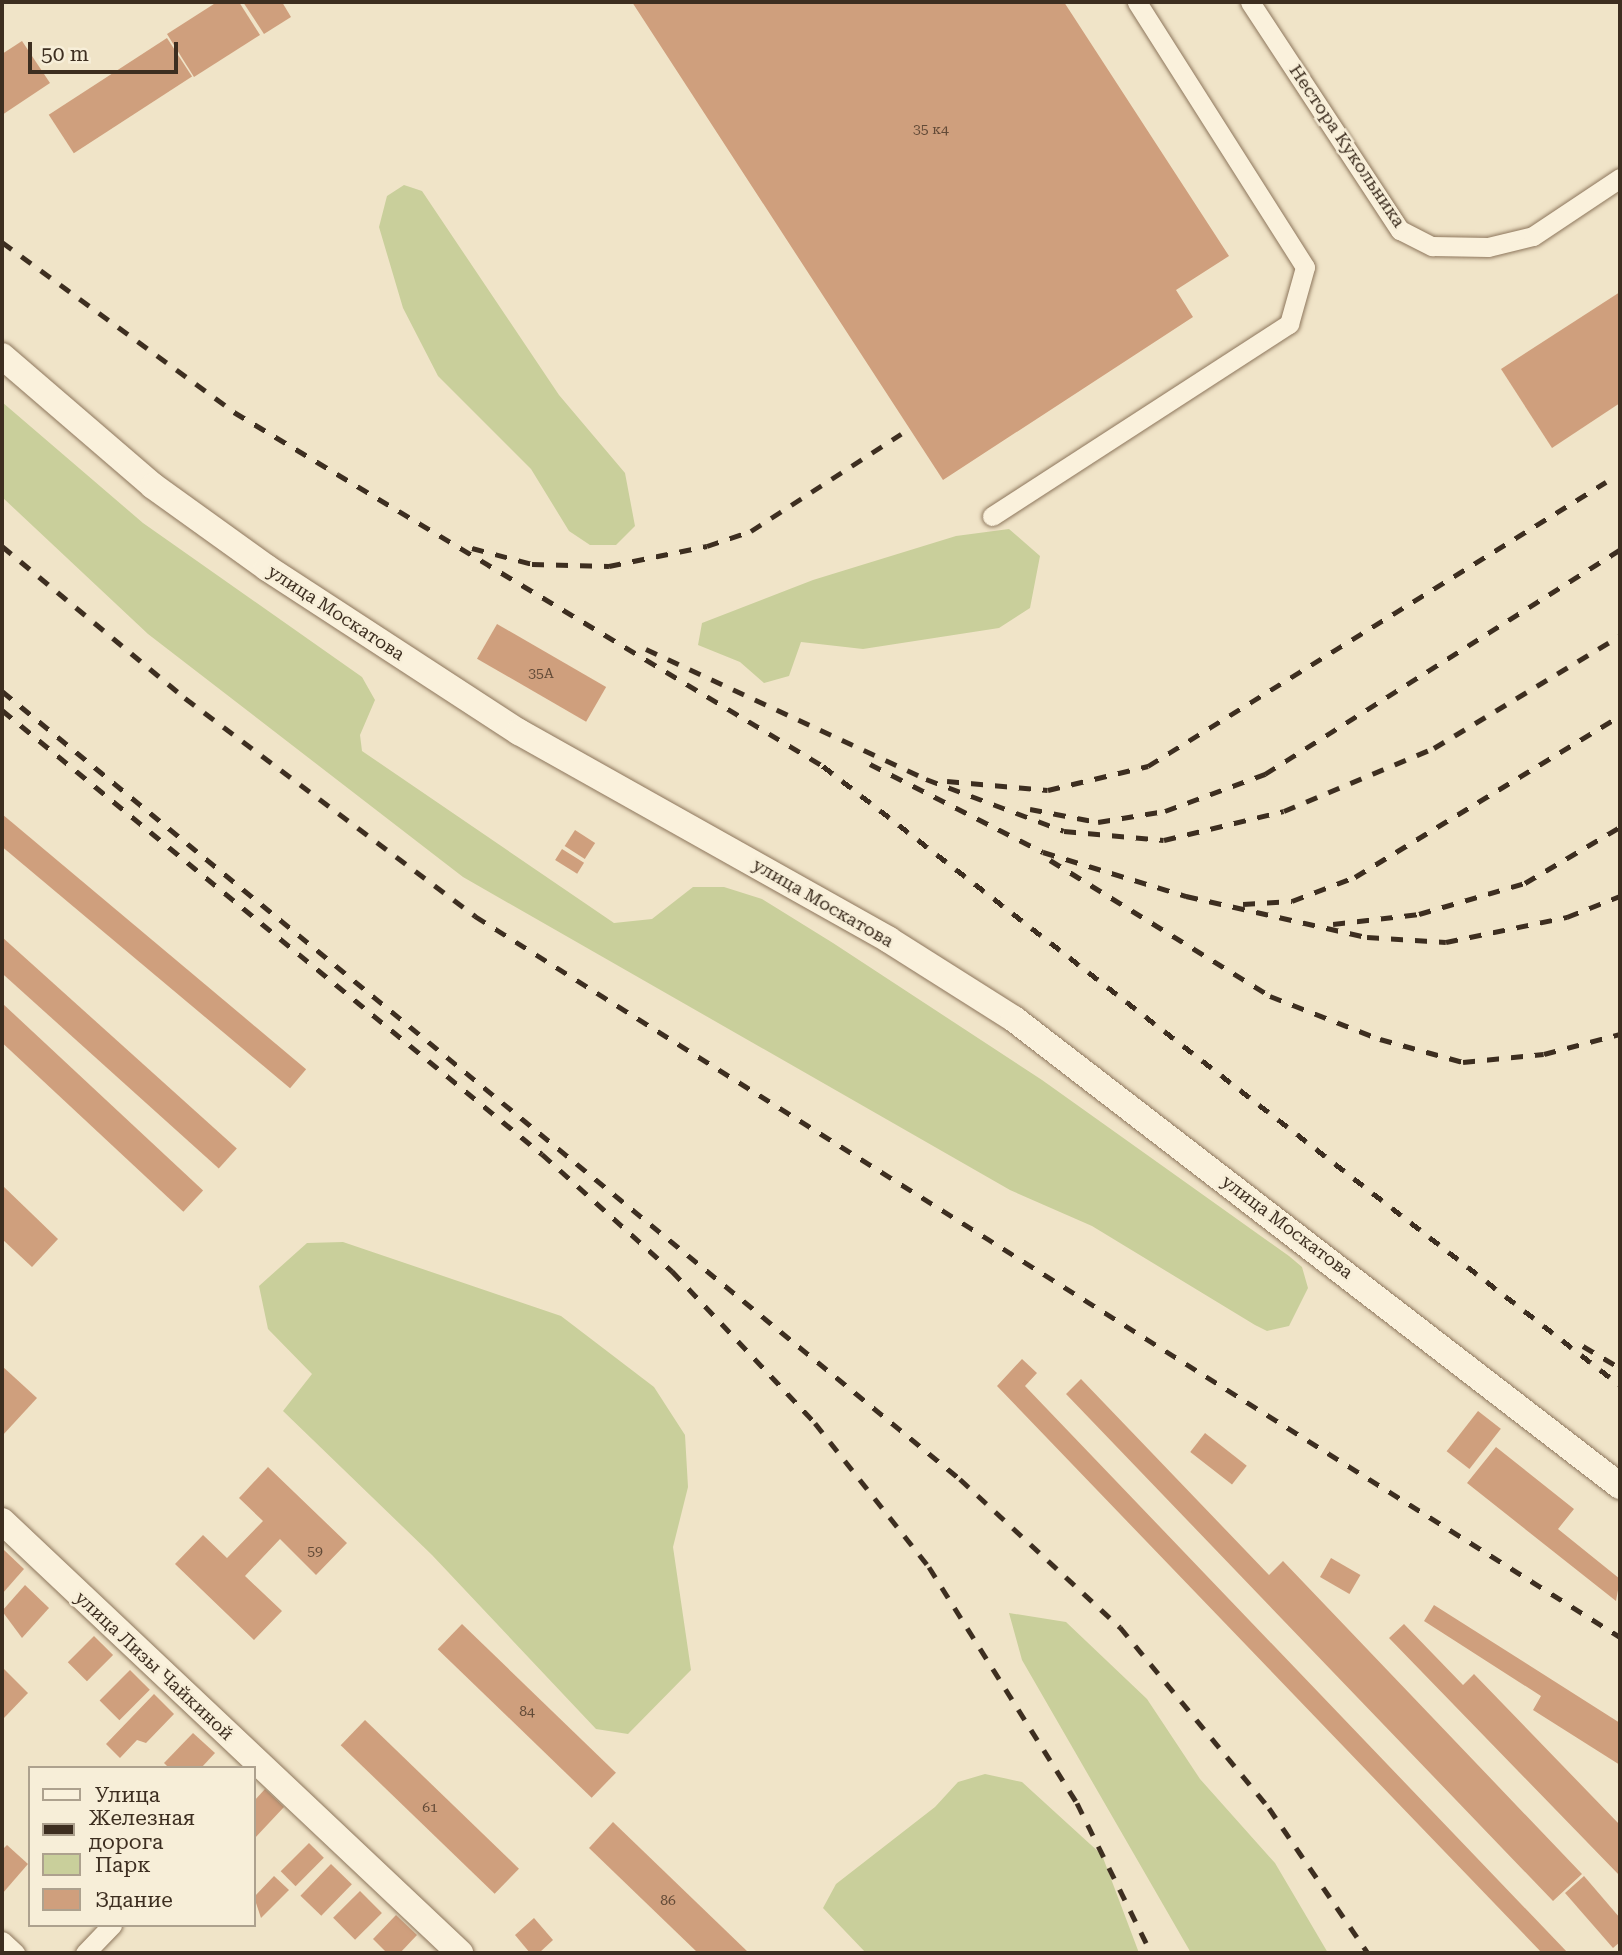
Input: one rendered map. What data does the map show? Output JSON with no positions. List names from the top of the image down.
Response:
{
  "streets": {
    "main road": ["улица Москатова", "улица Лизы Чайкиной"],
    "street": ["Нестора Кукольника"]
  },
  "house_numbers": [
    "35 к4",
    "35А",
    "59",
    "84",
    "61",
    "86"
  ],
  "legend": [
    "Улица",
    "Железная дорога",
    "Парк",
    "Здание"
  ],
  "scale_bar": "50 m"
}
